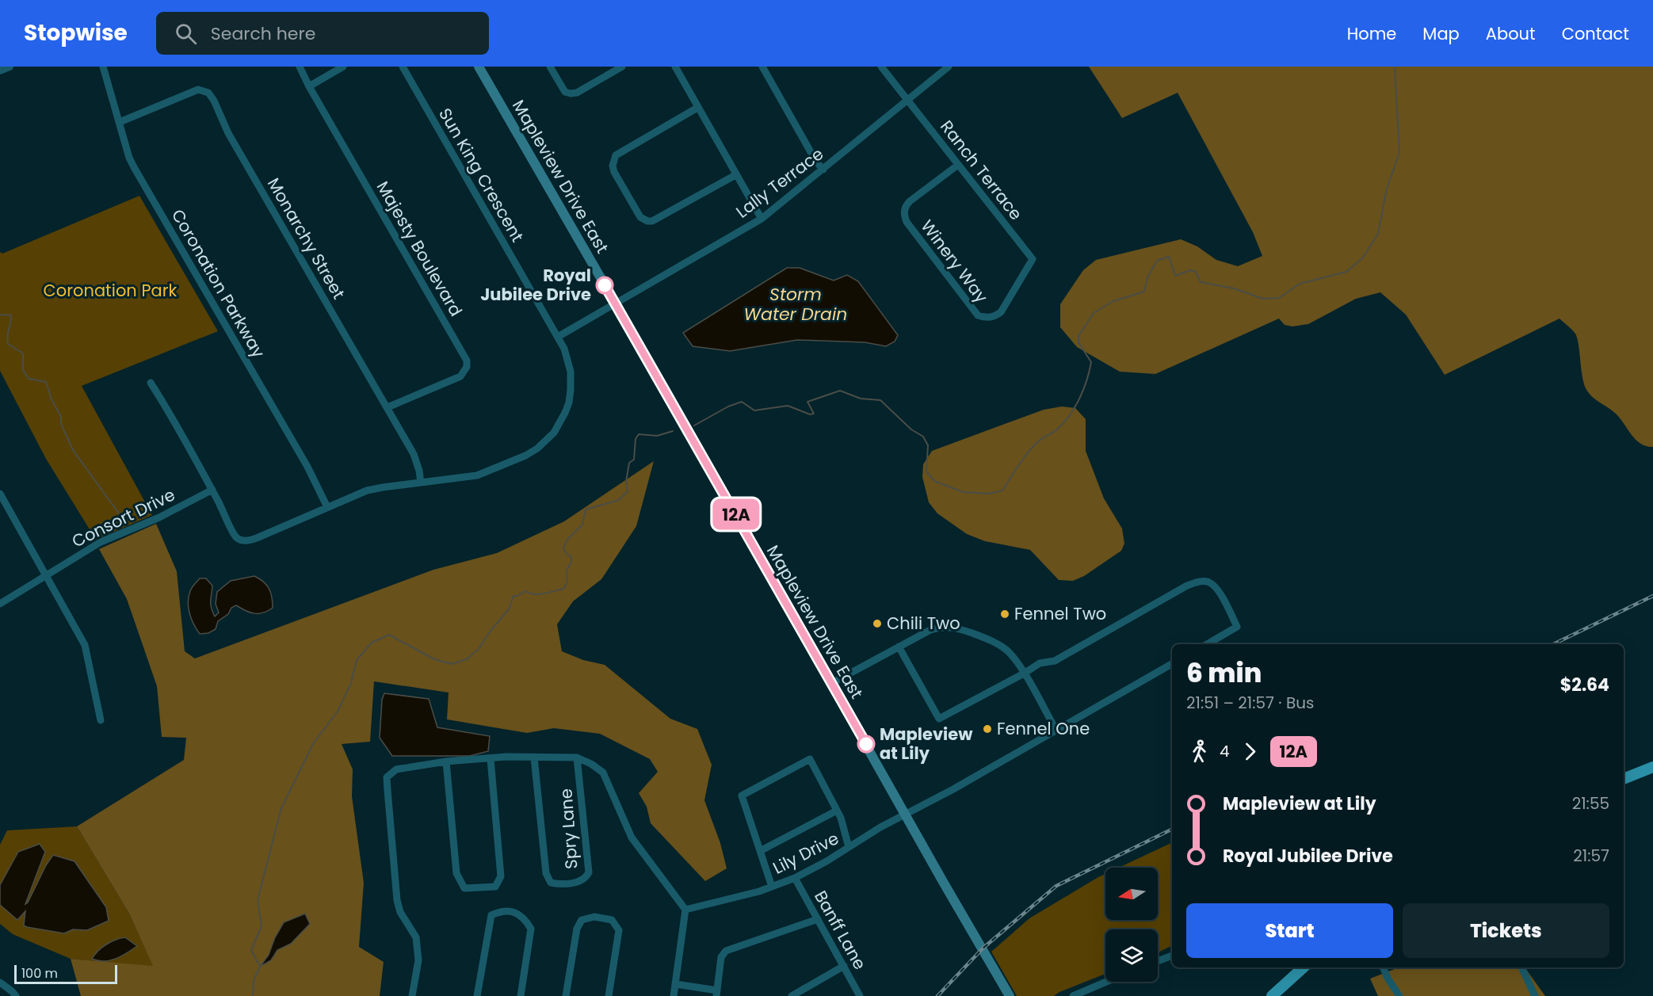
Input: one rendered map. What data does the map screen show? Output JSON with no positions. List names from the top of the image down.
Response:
{
  "streets": {
    "main road": ["Mapleview Drive East"],
    "street": [
      "Ranch Terrace",
      "Sun King Crescent",
      "Lally Terrace",
      "Monarchy Street",
      "Majesty Boulevard",
      "Winery Way",
      "Coronation Parkway",
      "Consort Drive",
      "Spry Lane",
      "Lily Drive",
      "Banff Lane"
    ]
  },
  "crossings": [
    ["Ranch Terrace", "Lally Terrace"],
    ["Ranch Terrace", "Winery Way"],
    ["Sun King Crescent", "Monarchy Street"],
    ["Sun King Crescent", "Coronation Parkway"],
    ["Sun King Crescent", "Consort Drive"],
    ["Mapleview Drive East", "Lally Terrace"],
    ["Mapleview Drive East", "Lily Drive"],
    ["Monarchy Street", "Majesty Boulevard"],
    ["Monarchy Street", "Coronation Parkway"],
    ["Lily Drive", "Banff Lane"]
  ],
  "water": ["Storm Water Drain"],
  "parks": ["Coronation Park"],
  "places": [
    "Royal Jubilee Drive",
    "Fennel Two",
    "Chili Two",
    "Fennel One",
    "Mapleview at Lily"
  ],
  "lines": ["bus line 12A"],
  "scale_bar": "100 m",
  "north": "left",
  "page": {
    "header": "Stopwise",
    "search": "Search here",
    "nav": [
      "Home",
      "Map",
      "About",
      "Contact"
    ],
    "on_map": "12A",
    "heading": ["6 min", "21:51 – 21:57 · Bus", "$2.64"],
    "legs": ["4", "12A"],
    "list": [
      {
        "name": "Mapleview at Lily",
        "value": "21:55"
      },
      {
        "name": "Royal Jubilee Drive",
        "value": "21:57"
      }
    ],
    "buttons": ["Start", "Tickets"],
    "scale": "100 m"
  }
}
